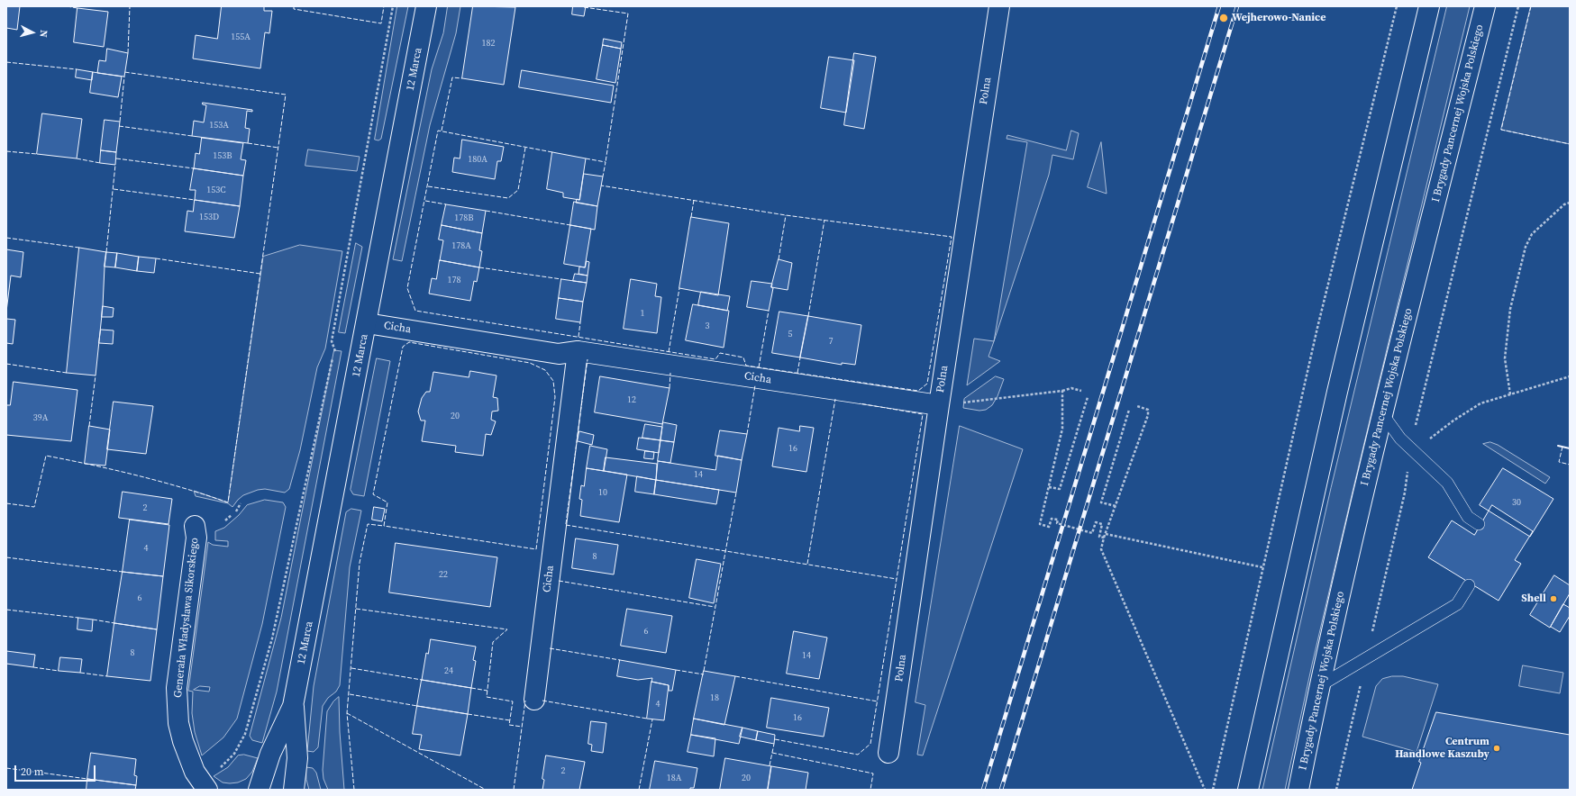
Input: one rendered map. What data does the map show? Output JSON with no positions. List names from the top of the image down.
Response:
{
  "streets": {
    "street": [
      "12 Marca",
      "Polna",
      "I Brygady Pancernej Wojska Polskiego",
      "Cicha",
      "Generała Władysława Sikorskiego"
    ]
  },
  "crossings": [
    ["12 Marca", "Cicha"],
    ["Polna", "Cicha"]
  ],
  "places": ["Wejherowo-Nanice", "Shell", "Centrum Handlowe Kaszuby"],
  "house_numbers": [
    "155A",
    "182",
    "153A",
    "153B",
    "180A",
    "153C",
    "153D",
    "178B",
    "178A",
    "178",
    "1",
    "3",
    "5",
    "7",
    "12",
    "20",
    "39A",
    "16",
    "14",
    "10",
    "30",
    "2",
    "4",
    "8",
    "22",
    "6",
    "6",
    "8",
    "14",
    "24",
    "18",
    "4",
    "16",
    "2",
    "18A",
    "20"
  ],
  "scale_bar": "20 m",
  "north": "right"
}
